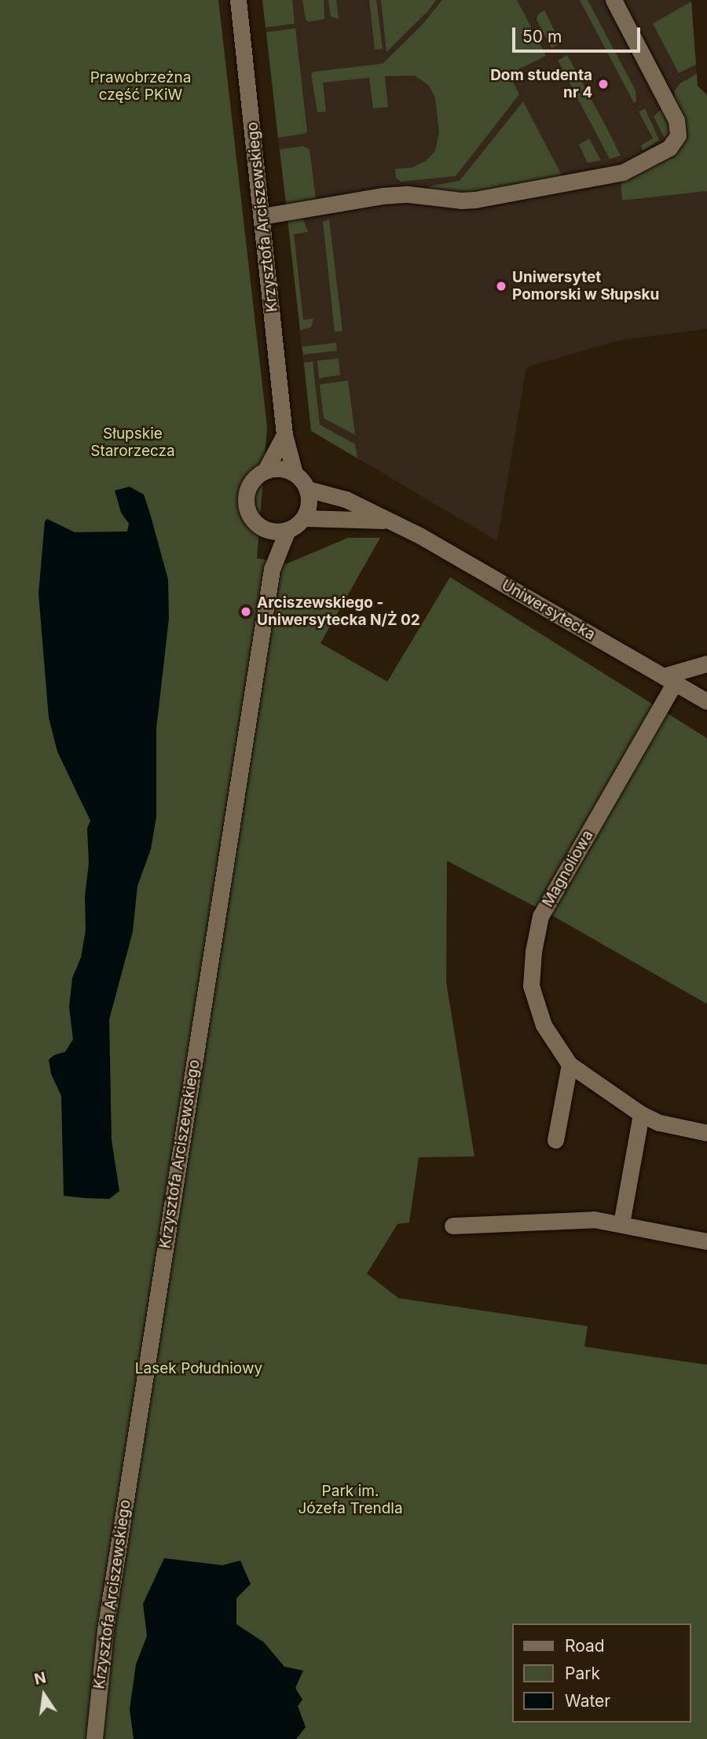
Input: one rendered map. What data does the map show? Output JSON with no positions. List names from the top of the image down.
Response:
{
  "streets": {
    "street": ["Krzysztofa Arciszewskiego", "Uniwersytecka", "Magnoliowa"]
  },
  "crossings": [
    ["Krzysztofa Arciszewskiego", "Uniwersytecka"],
    ["Uniwersytecka", "Magnoliowa"]
  ],
  "parks": [
    "Prawobrzeżna część PKiW",
    "Słupskie Starorzecza",
    "Lasek Południowy",
    "Park im. Józefa Trendla"
  ],
  "places": ["Dom studenta nr 4", "Uniwersytet Pomorski w Słupsku", "Arciszewskiego - Uniwersytecka N/Ż 02"],
  "legend": ["Road", "Park", "Water"],
  "scale_bar": "50 m",
  "north": "top"
}
